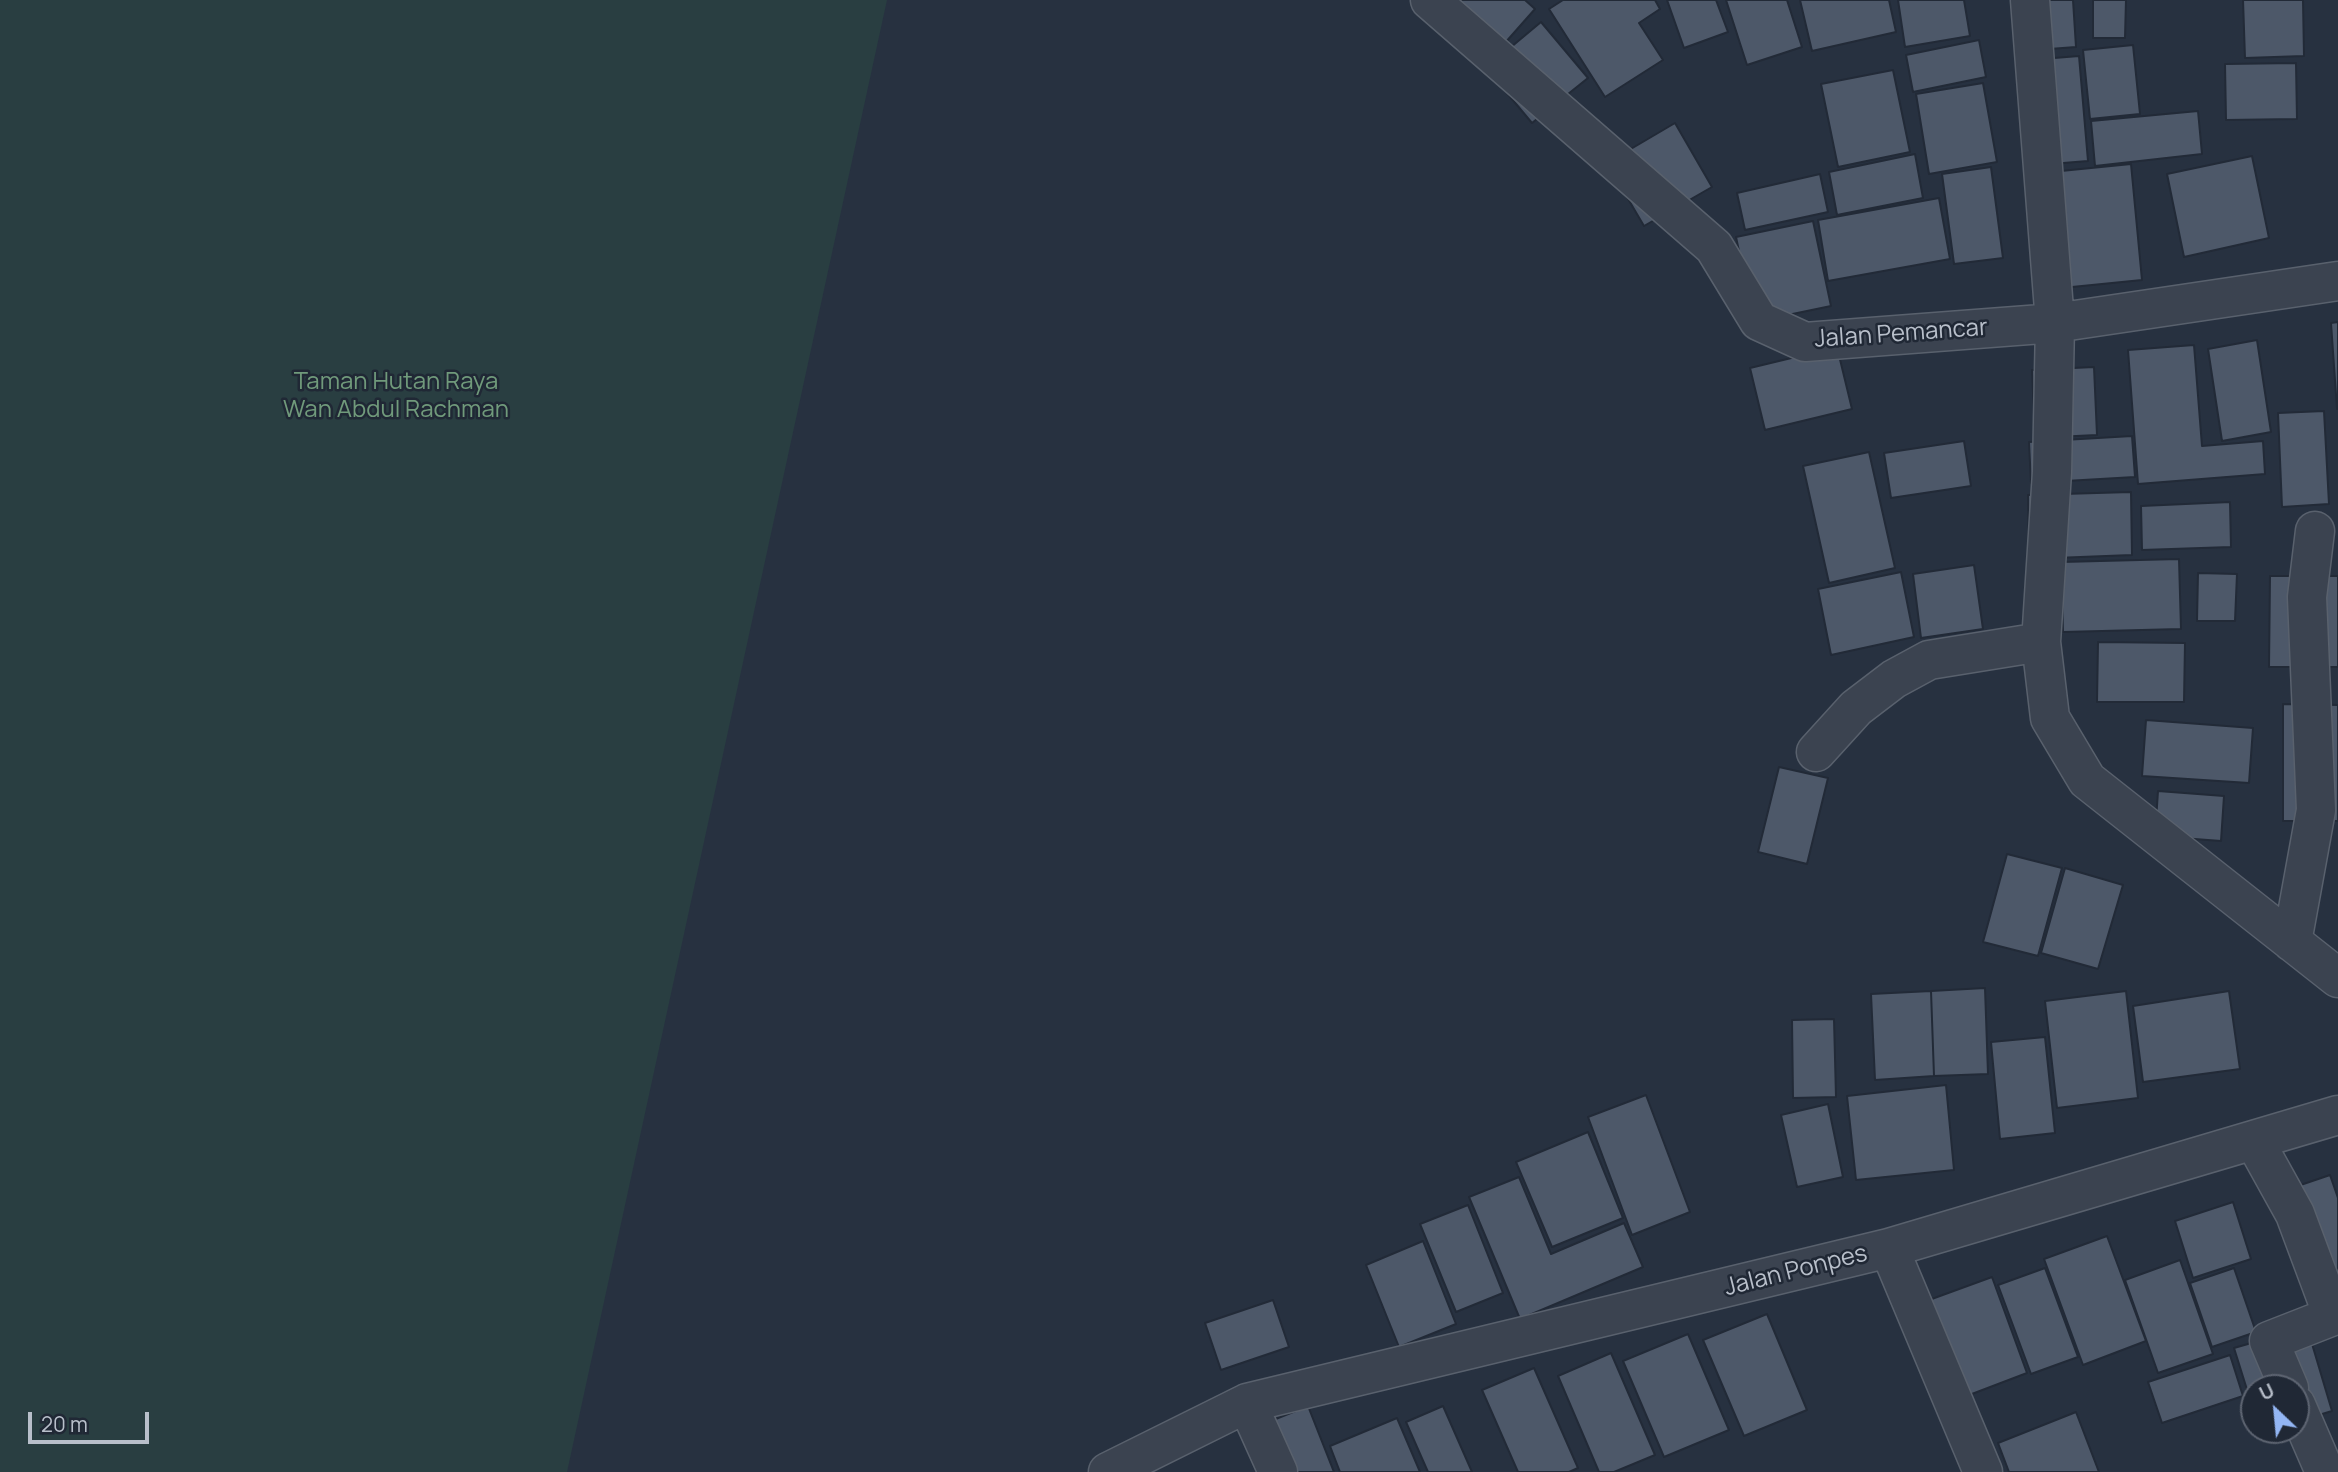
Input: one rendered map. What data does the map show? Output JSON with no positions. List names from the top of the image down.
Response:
{
  "streets": {
    "street": ["Jalan Pemancar", "Jalan Ponpes"]
  },
  "parks": ["Taman Hutan Raya Wan Abdul Rachman"],
  "scale_bar": "20 m",
  "north": "top left"
}
